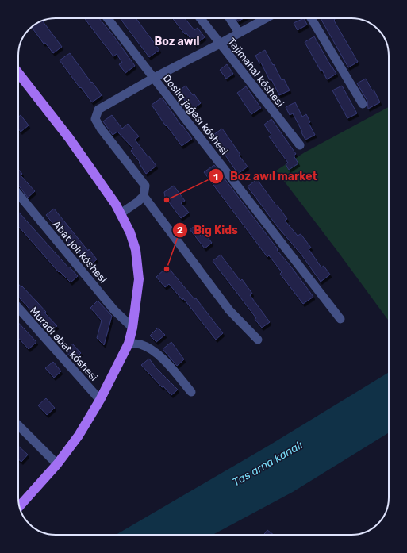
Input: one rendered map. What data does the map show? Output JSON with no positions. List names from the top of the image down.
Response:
{
  "streets": {
    "street": [
      "Tajimahal kóshesi",
      "Doslıq jaǵası kóshesi",
      "Abat jolı kóshesi",
      "Muradı abat kóshesi"
    ]
  },
  "districts": ["Boz awıl"],
  "water": ["Tas arna kanalı"],
  "places": ["Boz awıl market", "Big Kids"]
}
